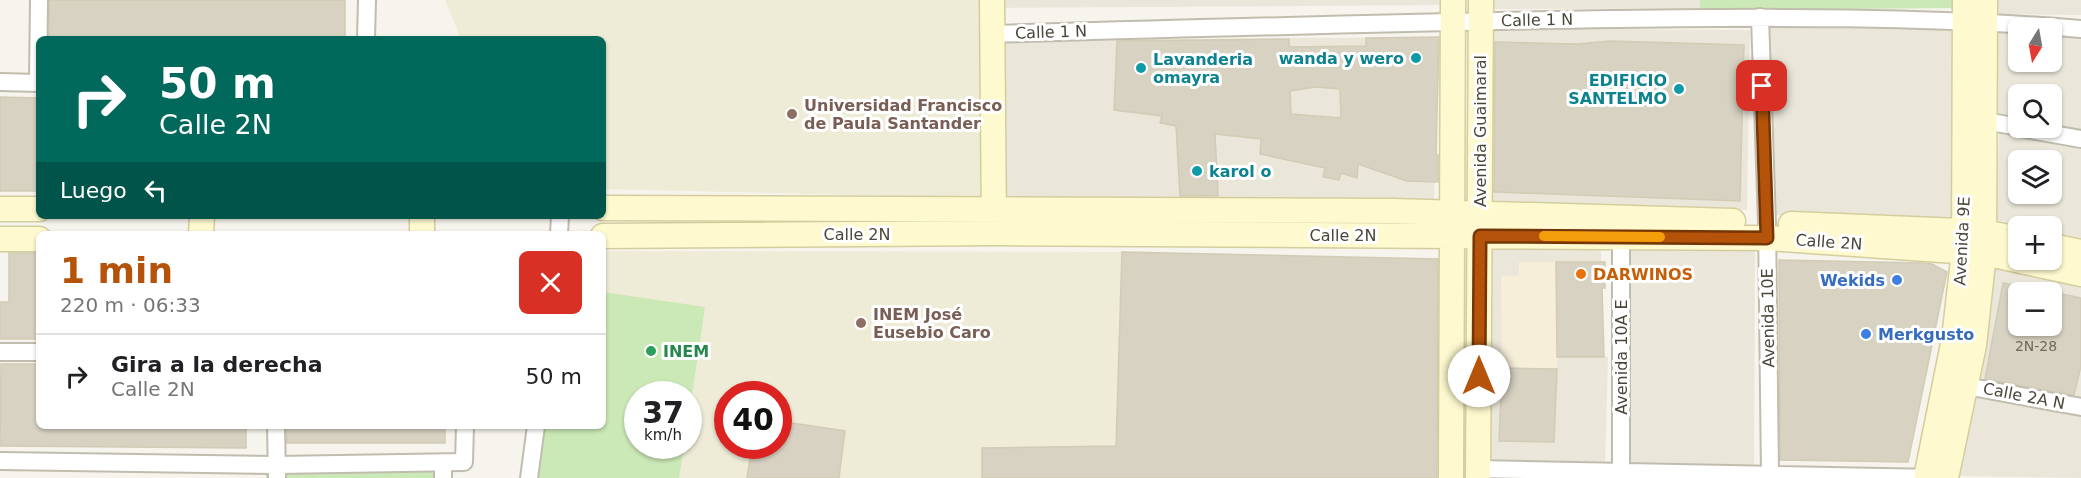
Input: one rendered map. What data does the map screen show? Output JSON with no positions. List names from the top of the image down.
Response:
{
  "streets": {
    "street": [
      "Calle 1 N",
      "Avenida Guaimaral",
      "Calle 2N",
      "Avenida 9E",
      "Avenida 10E",
      "Avenida 10A E",
      "Calle 2A N"
    ]
  },
  "crossings": [
    ["Calle 1 N", "Avenida Guaimaral"],
    ["Calle 1 N", "Avenida 9E"],
    ["Calle 1 N", "Avenida 10E"],
    ["Avenida Guaimaral", "Calle 2N"],
    ["Calle 2N", "Avenida 9E"],
    ["Calle 2N", "Avenida 10E"],
    ["Calle 2N", "Avenida 10A E"],
    ["Avenida 9E", "Calle 2A N"]
  ],
  "places": [
    "wanda y wero",
    "Lavanderia omayra",
    "EDIFICIO SANTELMO",
    "Universidad Francisco de Paula Santander",
    "karol o",
    "DARWINOS",
    "Wekids",
    "INEM José Eusebio Caro",
    "Merkgusto",
    "INEM"
  ],
  "house_numbers": ["2N-28"],
  "north": "bottom",
  "page": {
    "map_buttons": ["+", "−"],
    "turn": ["50 m", "Calle 2N"],
    "then": "Luego",
    "heading": ["1 min", "220 m · 06:33"],
    "list": [
      {
        "name": "Gira a la derecha",
        "note": "Calle 2N",
        "value": "50 m"
      }
    ],
    "speed": "37 km/h",
    "limit": "40"
  }
}
